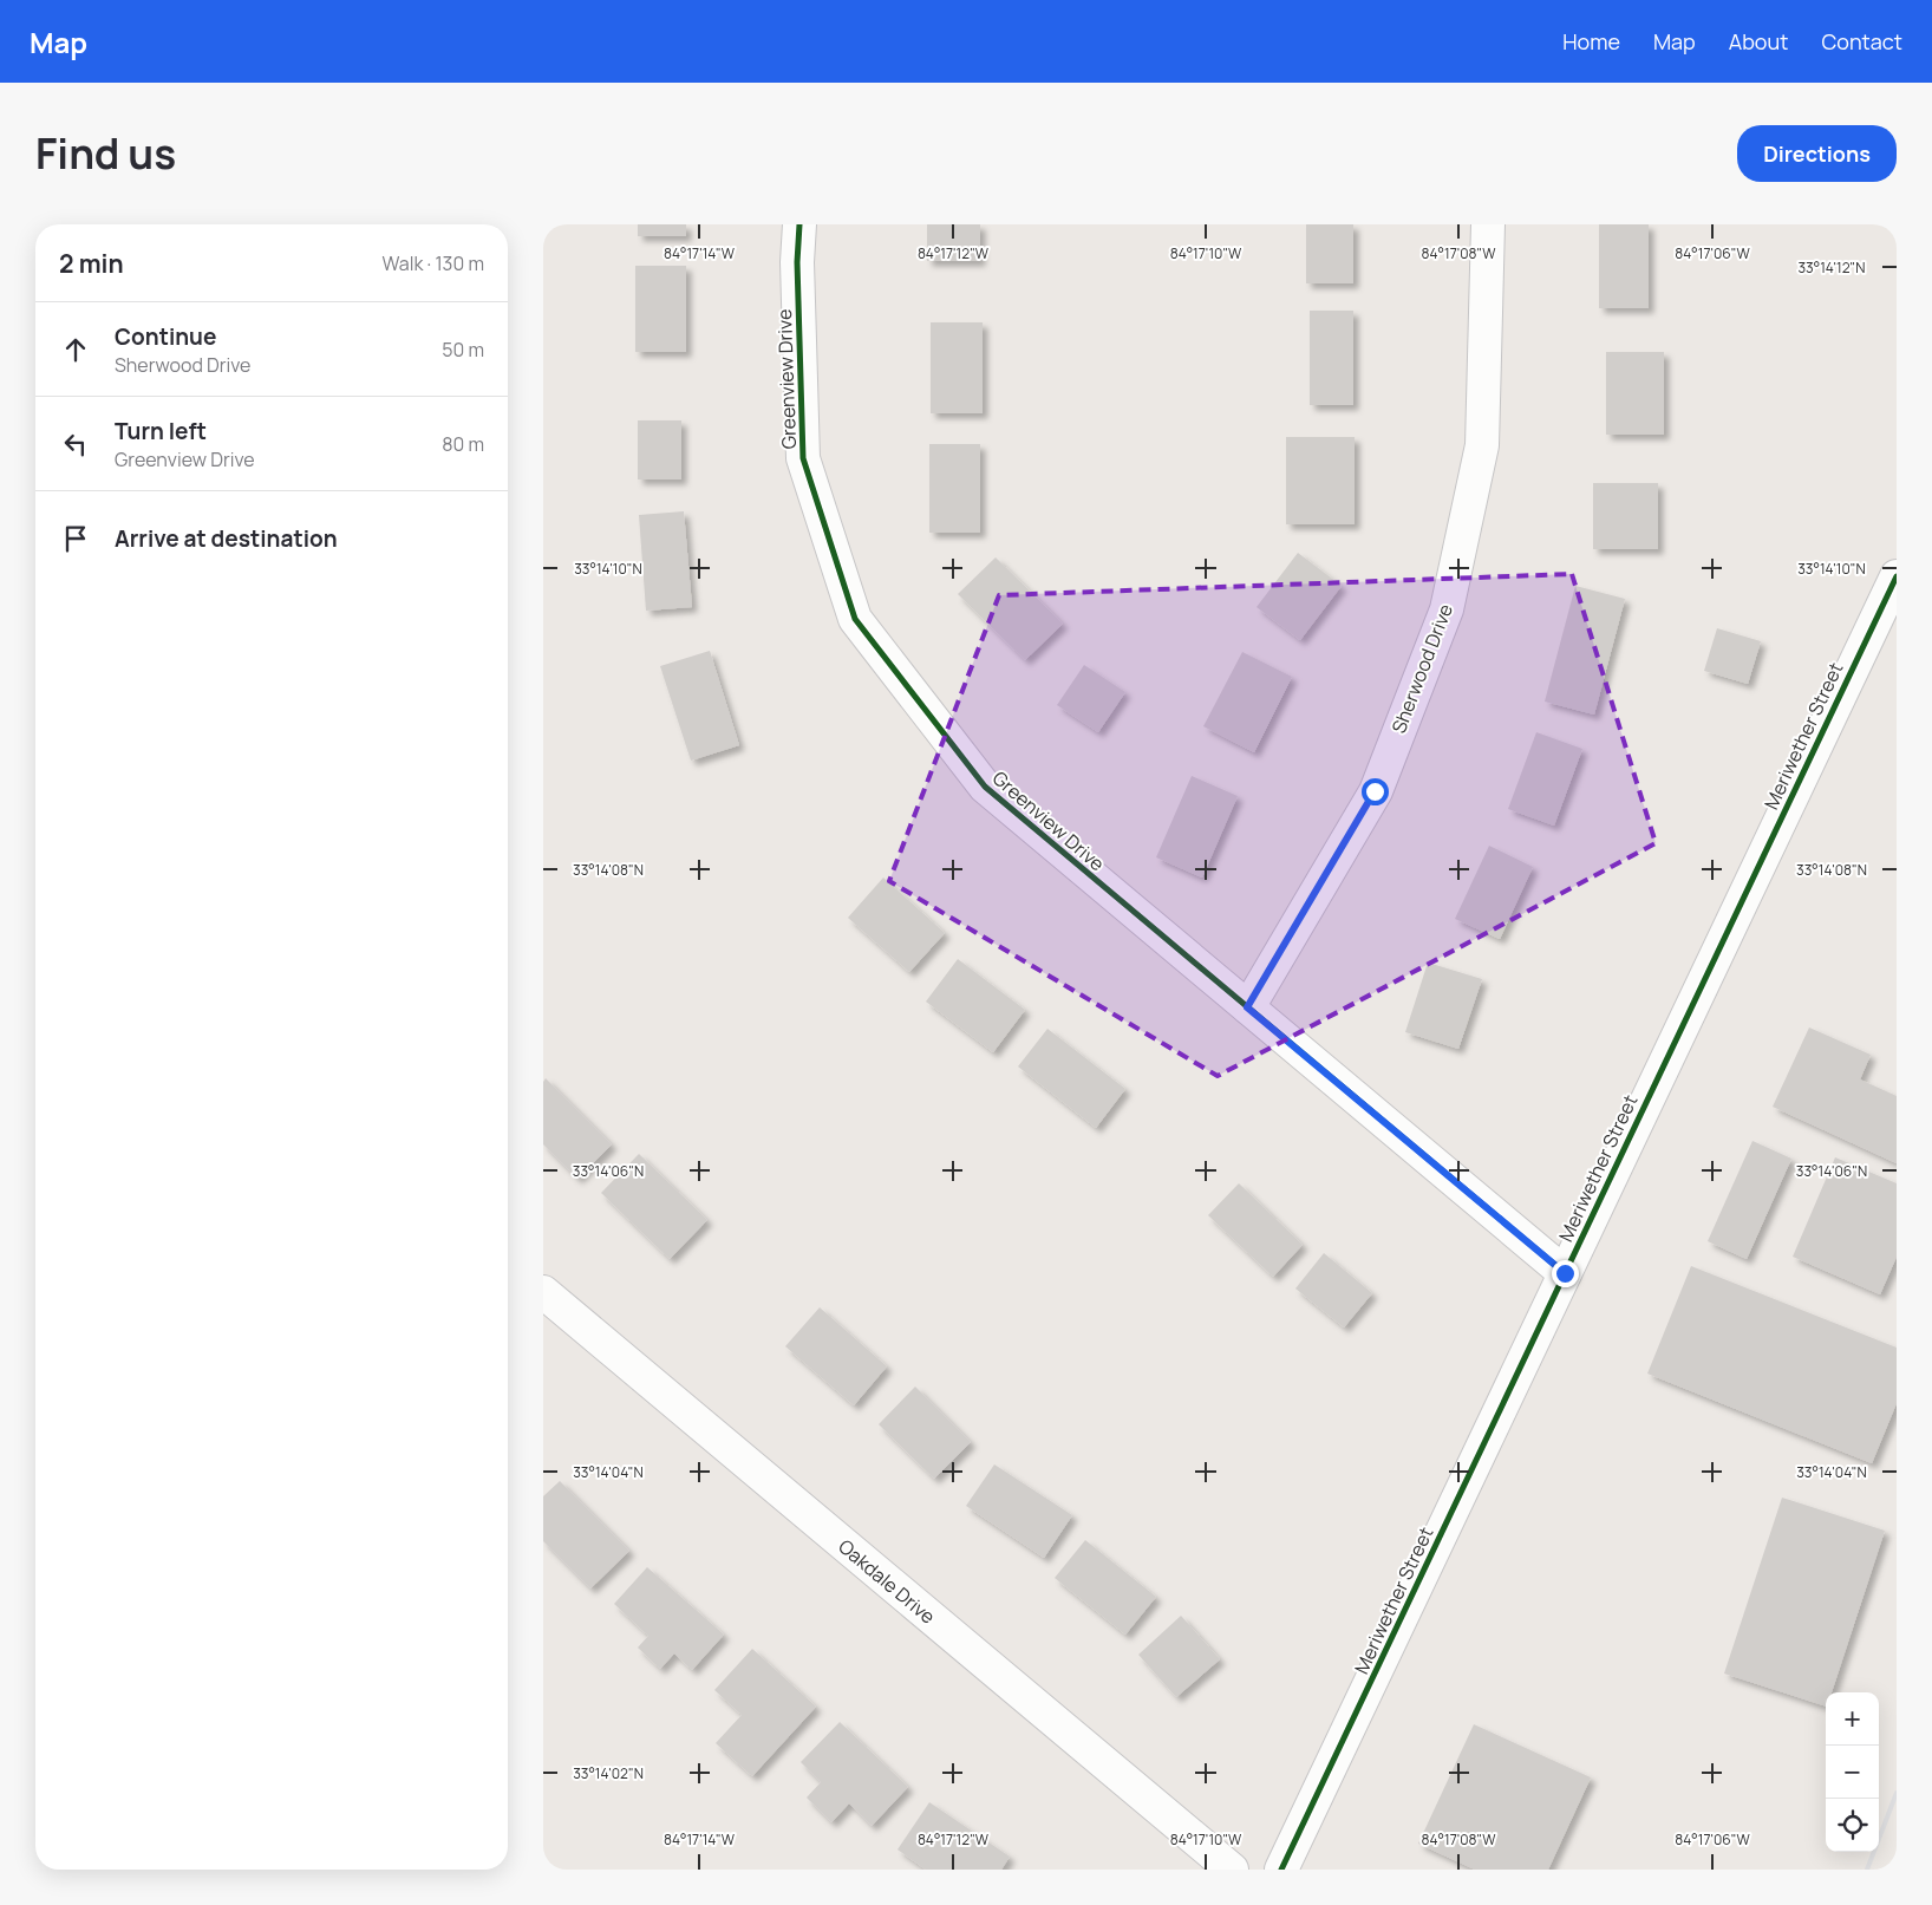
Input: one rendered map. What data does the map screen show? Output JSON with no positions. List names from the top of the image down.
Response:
{
  "streets": {
    "street": [
      "Greenview Drive",
      "Sherwood Drive",
      "Meriwether Street",
      "Oakdale Drive"
    ]
  },
  "crossings": [
    ["Greenview Drive", "Sherwood Drive"],
    ["Greenview Drive", "Meriwether Street"]
  ],
  "page": {
    "header": "Map",
    "nav": [
      "Home",
      "Map",
      "About",
      "Contact"
    ],
    "title": "Find us",
    "buttons": "Directions",
    "heading": ["2 min", "Walk · 130 m"],
    "list": [
      ["Continue", "Sherwood Drive", "50 m"],
      ["Turn left", "Greenview Drive", "80 m"],
      "Arrive at destination"
    ],
    "map_buttons": ["+", "−"]
  },
  "coordinates": [
    "84°17'14\"W",
    "84°17'12\"W",
    "84°17'10\"W",
    "84°17'08\"W",
    "84°17'06\"W",
    "33°14'12\"N",
    "33°14'10\"N",
    "33°14'08\"N",
    "33°14'06\"N",
    "33°14'04\"N",
    "33°14'02\"N"
  ]
}
